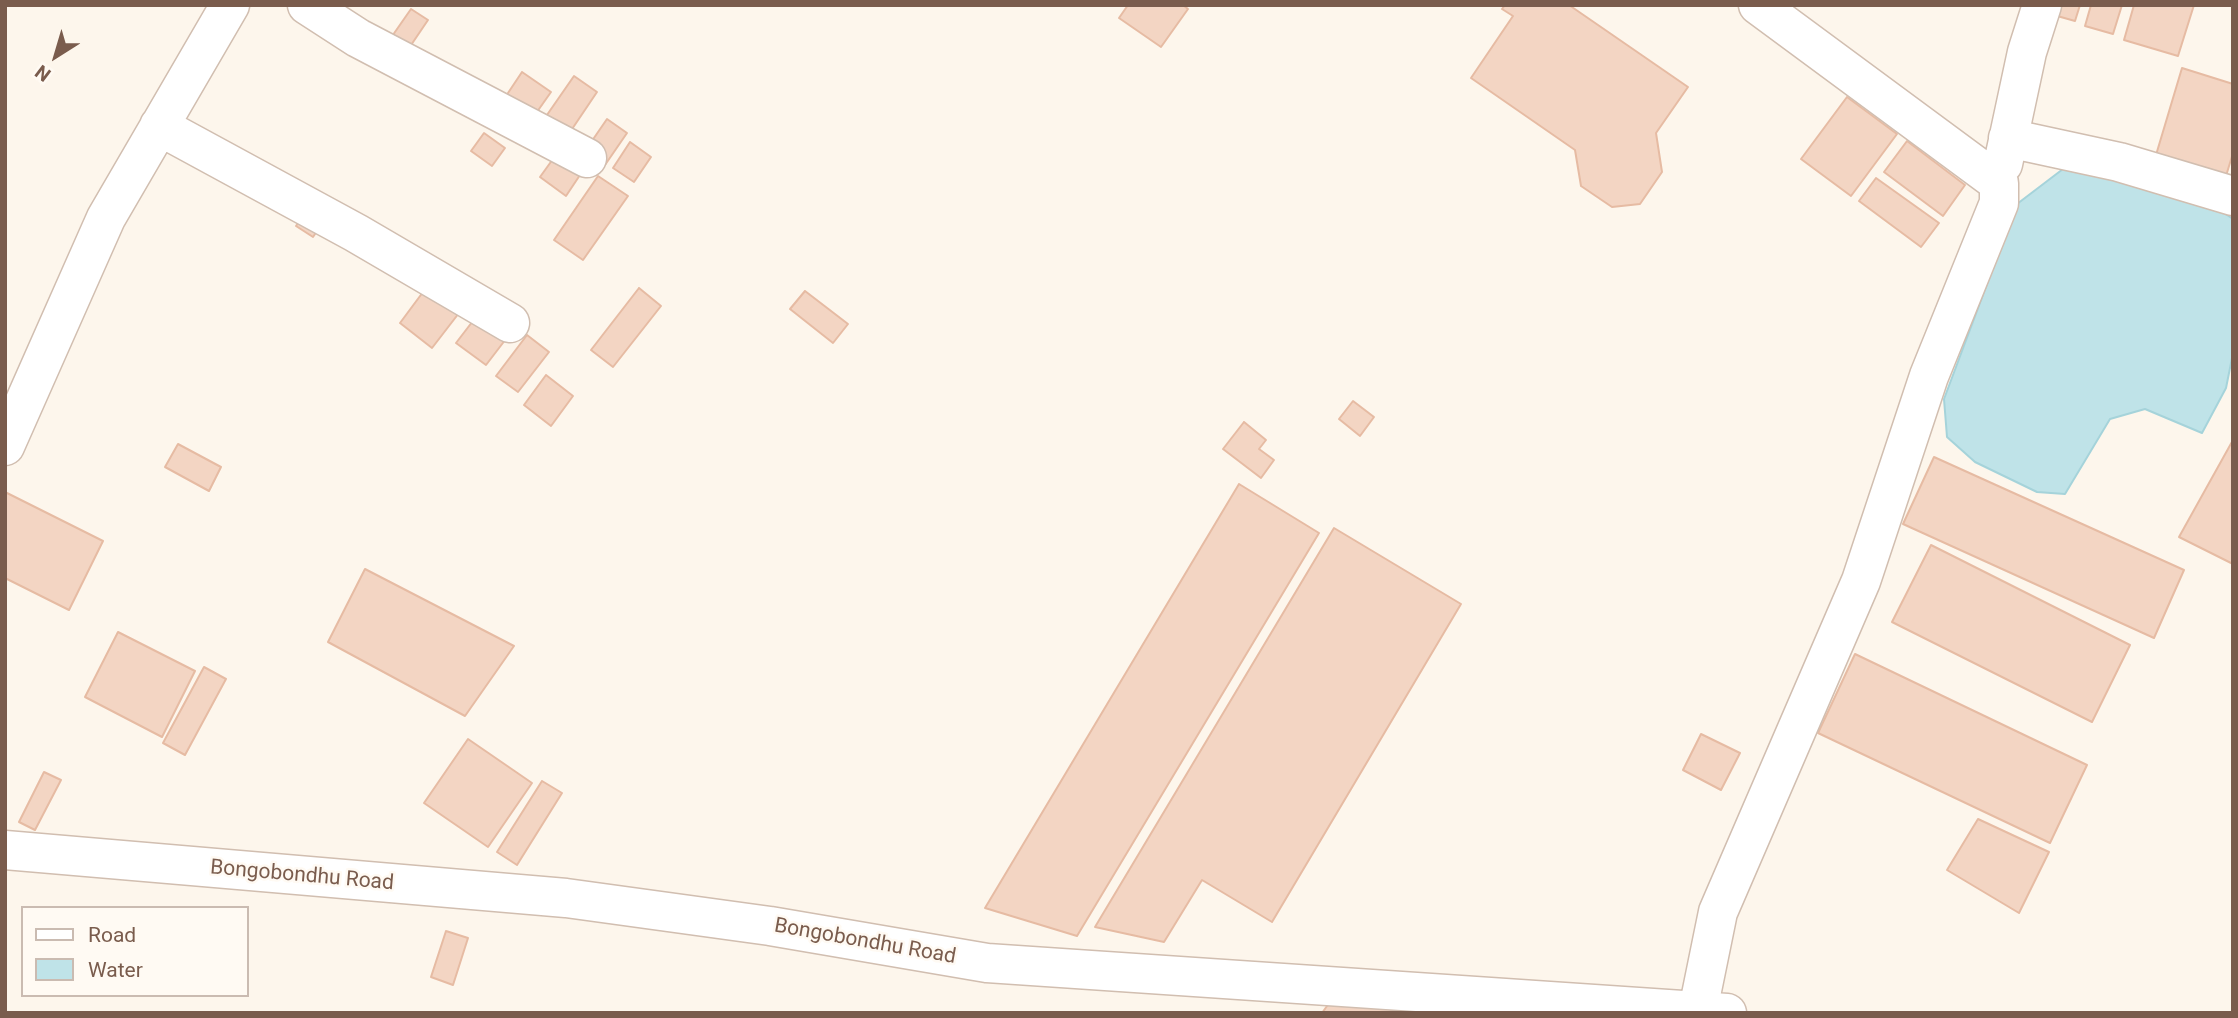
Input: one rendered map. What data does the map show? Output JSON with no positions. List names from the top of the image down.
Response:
{
  "streets": {
    "street": ["Bongobondhu Road"]
  },
  "legend": ["Road", "Water"],
  "north": "bottom left"
}
